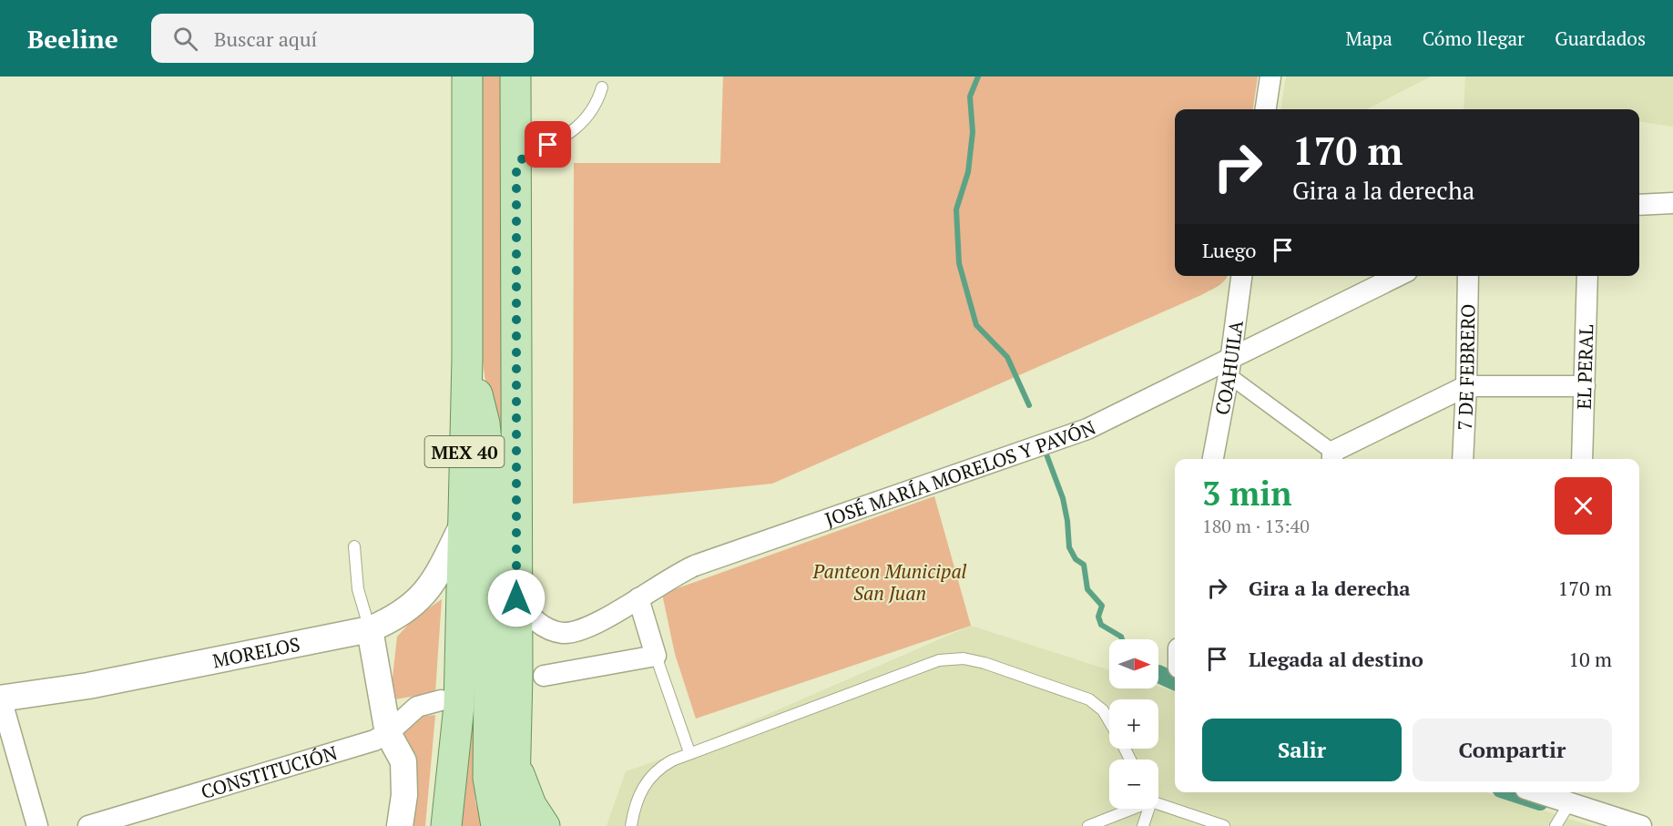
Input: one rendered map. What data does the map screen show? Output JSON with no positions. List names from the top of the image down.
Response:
{
  "streets": {
    "main road": ["MEX 40"],
    "street": [
      "COAHUILA",
      "7 DE FEBRERO",
      "EL PERAL",
      "JOSÉ MARÍA MORELOS Y PAVÓN",
      "MORELOS",
      "CONSTITUCIÓN"
    ]
  },
  "crossings": [
    ["COAHUILA", "JOSÉ MARÍA MORELOS Y PAVÓN"],
    ["MEX 40", "JOSÉ MARÍA MORELOS Y PAVÓN"],
    ["MEX 40", "MORELOS"]
  ],
  "parks": ["Panteon Municipal San Juan"],
  "north": "right",
  "page": {
    "header": "Beeline",
    "search": "Buscar aquí",
    "nav": ["Mapa", "Cómo llegar", "Guardados"],
    "turn": ["170 m", "Gira a la derecha"],
    "then": "Luego",
    "heading": ["3 min", "180 m · 13:40"],
    "list": [
      {
        "name": "Gira a la derecha",
        "value": "170 m"
      },
      {
        "name": "Llegada al destino",
        "value": "10 m"
      }
    ],
    "map_buttons": ["+", "−"],
    "buttons": ["Salir", "Compartir"]
  }
}
